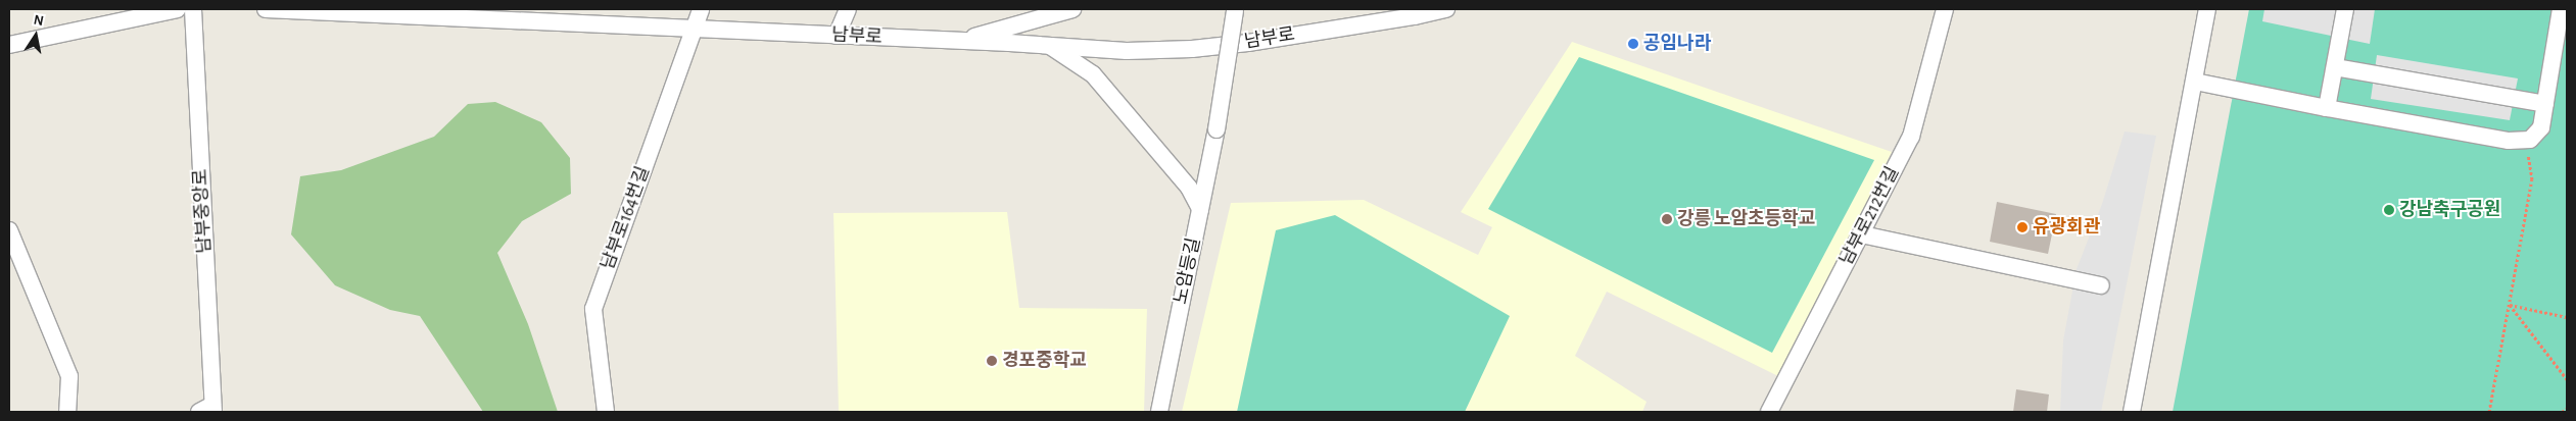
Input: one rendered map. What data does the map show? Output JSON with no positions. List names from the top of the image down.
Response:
{
  "streets": {
    "street": [
      "남부로",
      "남부중앙로",
      "남부로212번길",
      "남부로164번길",
      "노암등길"
    ]
  },
  "crossings": [
    ["남부로", "남부로164번길"]
  ],
  "places": [
    "공임나라",
    "강남축구공원",
    "강릉 노암초등학교",
    "유광회관",
    "경포중학교"
  ],
  "north": "top"
}
